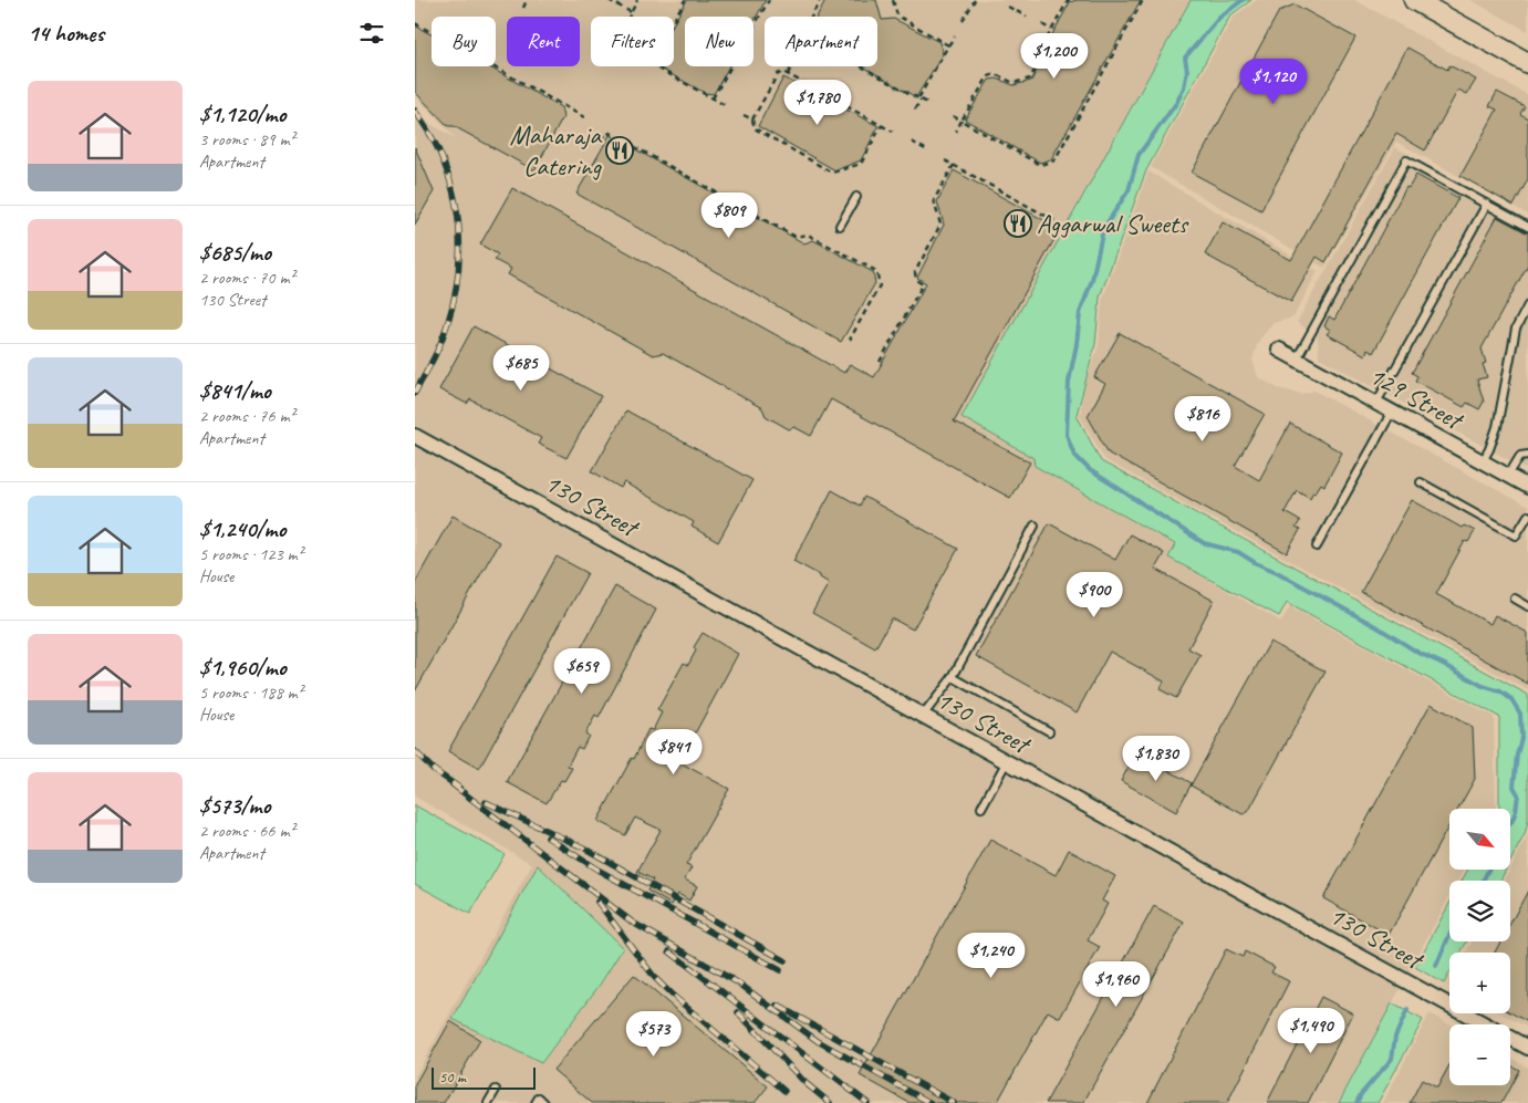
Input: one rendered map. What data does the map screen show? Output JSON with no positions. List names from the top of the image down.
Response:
{
  "streets": {
    "street": ["129 Street", "130 Street"]
  },
  "places": {
    "restaurant": ["Maharaja Catering", "Aggarwal Sweets"]
  },
  "scale_bar": "50 m",
  "north": "bottom right",
  "page": {
    "heading": "14 homes",
    "chip": [
      "Buy",
      "Rent",
      "Filters",
      "New",
      "Apartment"
    ],
    "price": [
      "$1,200",
      "$1,120",
      "$1,780",
      "$809",
      "$685",
      "$816",
      "$900",
      "$659",
      "$841",
      "$1,830",
      "$1,240",
      "$1,960",
      "$1,490",
      "$573"
    ],
    "list": [
      {
        "name": "$1,120/mo",
        "note": "3 rooms · 89 m² · Apartment"
      },
      {
        "name": "$685/mo",
        "note": "2 rooms · 70 m² · 130 Street"
      },
      {
        "name": "$841/mo",
        "note": "2 rooms · 76 m² · Apartment"
      },
      {
        "name": "$1,240/mo",
        "note": "5 rooms · 123 m² · House"
      },
      {
        "name": "$1,960/mo",
        "note": "5 rooms · 188 m² · House"
      },
      {
        "name": "$573/mo",
        "note": "2 rooms · 66 m² · Apartment"
      }
    ],
    "map_buttons": ["+", "−"],
    "scale": "50 m"
  }
}
